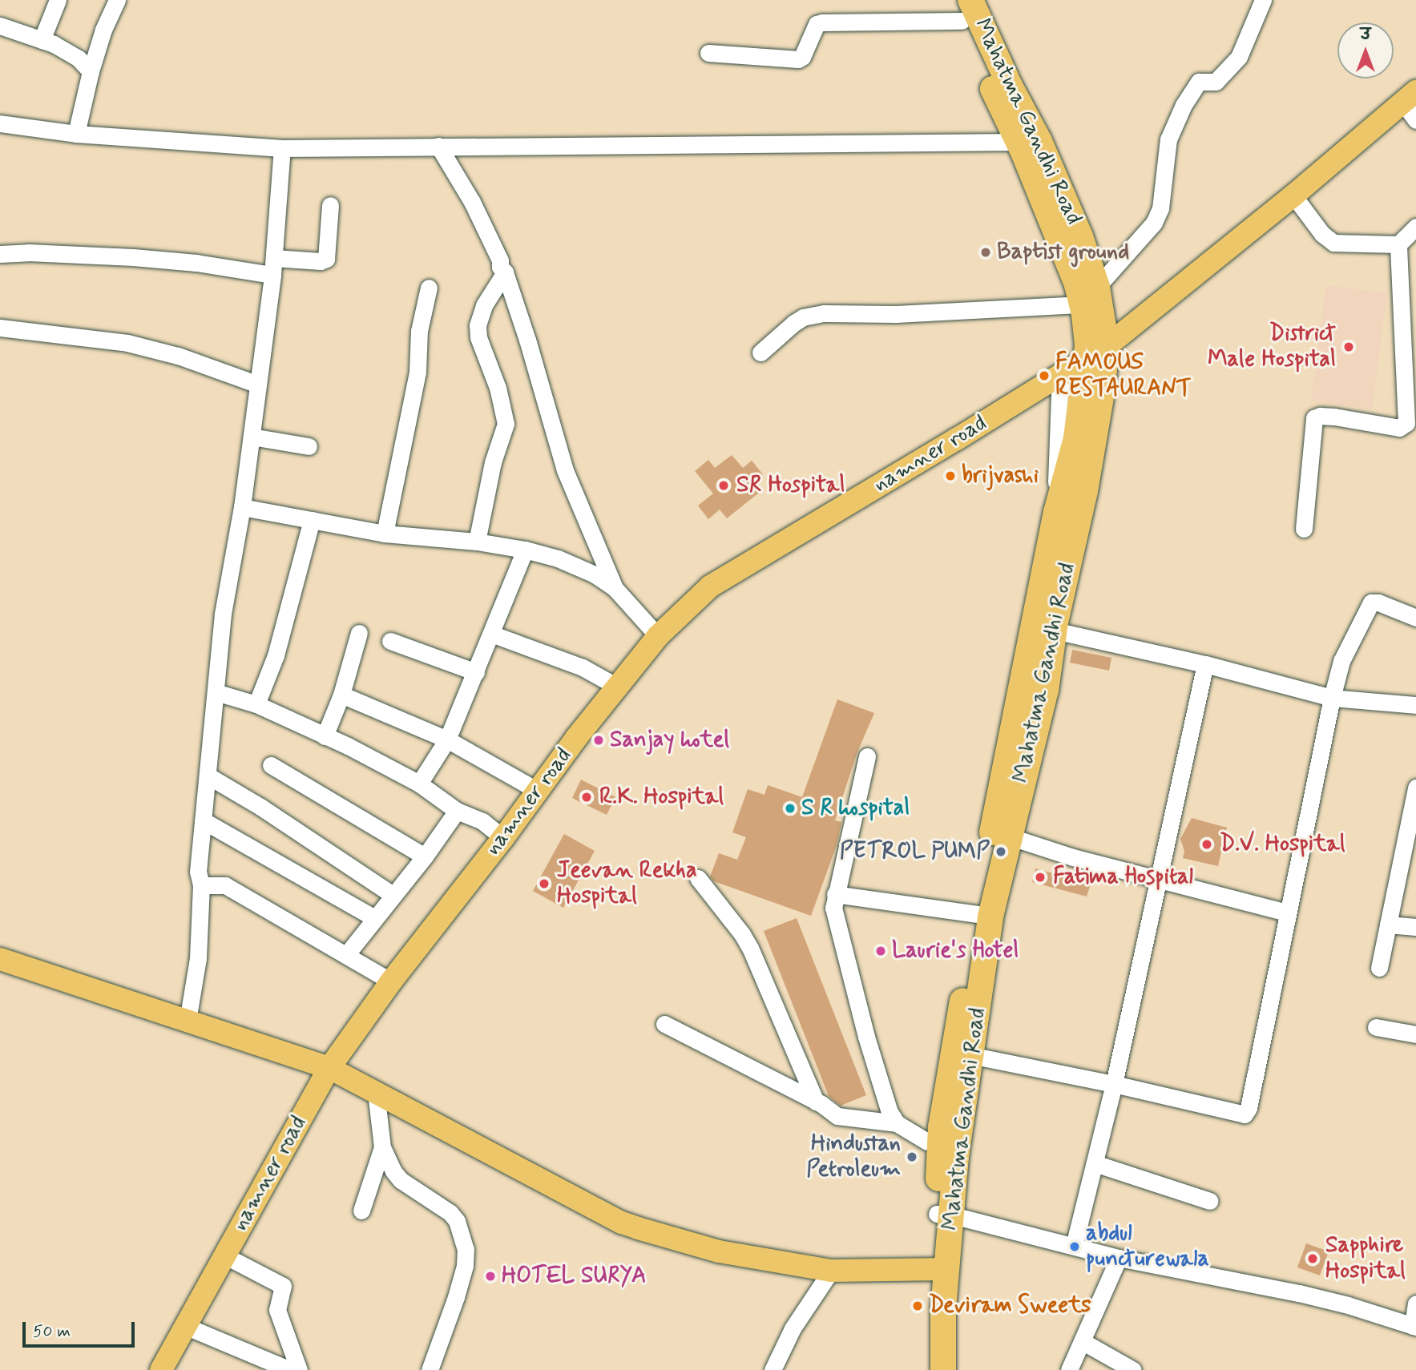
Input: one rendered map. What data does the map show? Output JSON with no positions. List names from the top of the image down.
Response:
{
  "streets": {
    "highway": ["Mahatma Gandhi Road"],
    "main road": ["namner road"]
  },
  "crossings": [
    ["Mahatma Gandhi Road", "namner road"]
  ],
  "places": [
    "Baptist ground",
    "District Male Hospital",
    "FAMOUS RESTAURANT",
    "brijvashi",
    "SR Hospital",
    "Sanjay hotel",
    "R.K. Hospital",
    "S R hospital",
    "D.V. Hospital",
    "PETROL PUMP",
    "Fatima Hospital",
    "Jeevan Rekha Hospital",
    "Laurie's Hotel",
    "Hindustan Petroleum",
    "abdul puncturewala",
    "Sapphire Hospital",
    "HOTEL SURYA",
    "Deviram Sweets"
  ],
  "scale_bar": "50 m",
  "north": "top"
}
